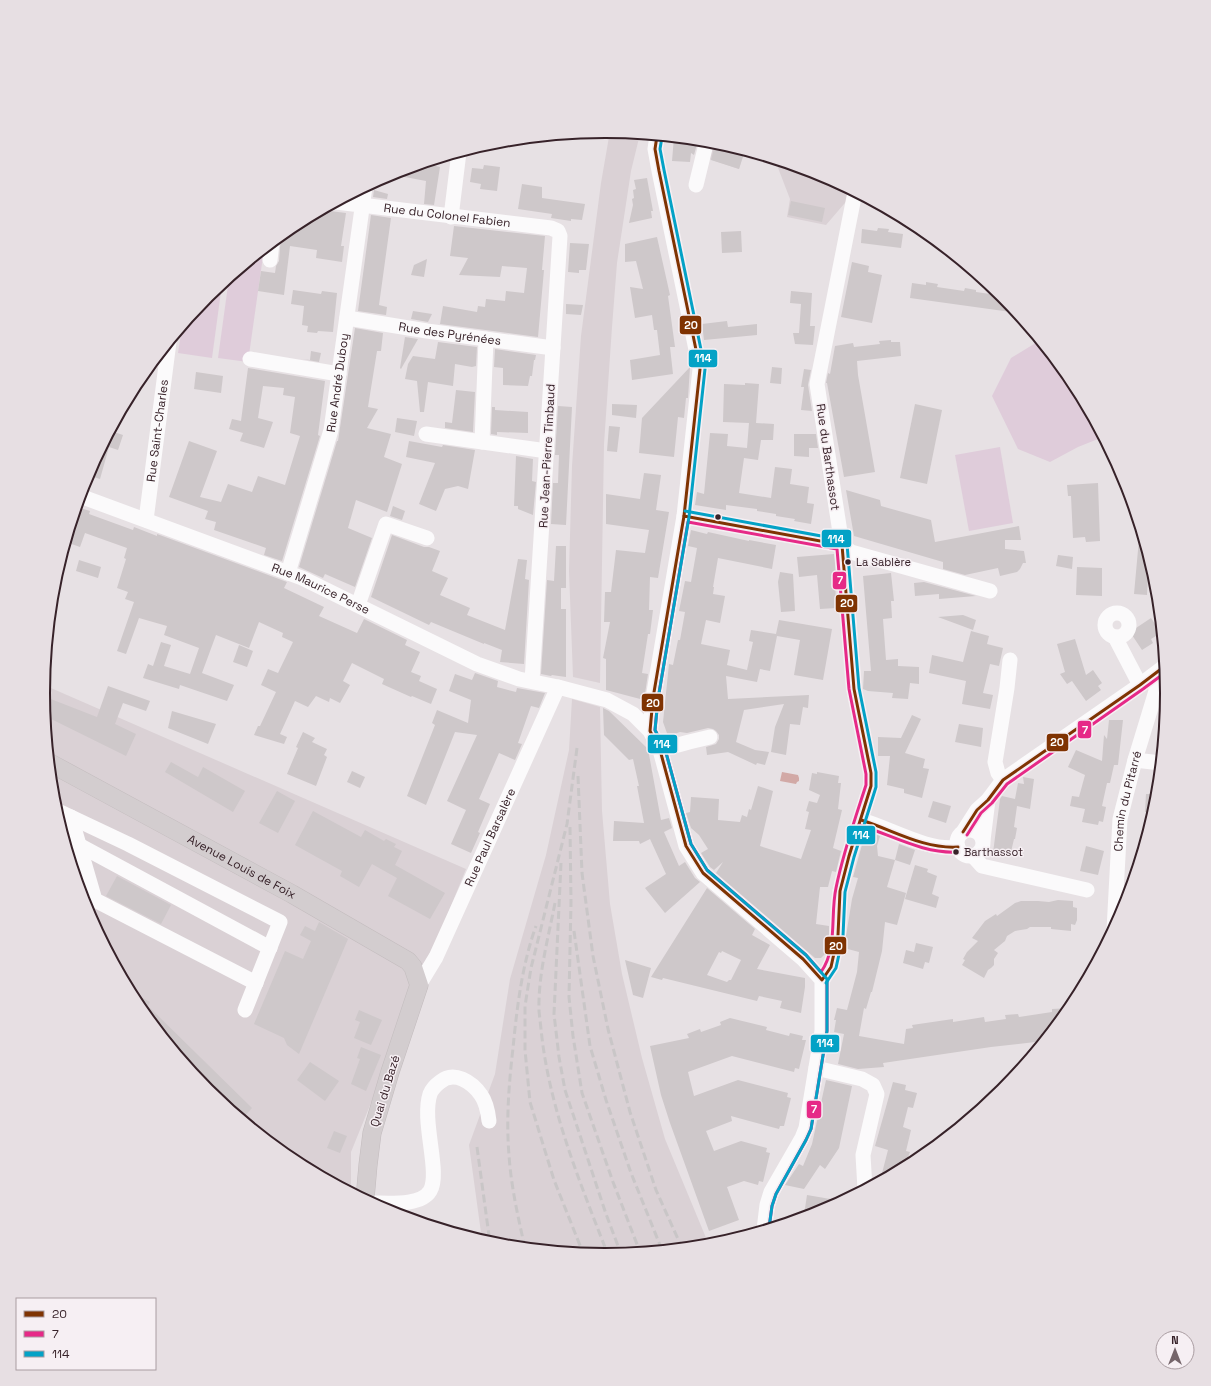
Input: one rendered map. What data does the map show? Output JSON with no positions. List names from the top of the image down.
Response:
{
  "streets": {
    "main road": ["Avenue Louis de Foix", "Quai du Bazé"],
    "street": [
      "Rue du Colonel Fabien",
      "Rue des Pyrénées",
      "Rue André Duboy",
      "Rue Saint-Charles",
      "Rue Jean-Pierre Timbaud",
      "Rue du Barthassot",
      "Rue Maurice Perse",
      "Chemin du Pitarré",
      "Rue Paul Barsalère"
    ]
  },
  "crossings": [
    ["Rue du Colonel Fabien", "Rue André Duboy"],
    ["Rue du Colonel Fabien", "Rue Jean-Pierre Timbaud"],
    ["Rue des Pyrénées", "Rue André Duboy"],
    ["Rue des Pyrénées", "Rue Jean-Pierre Timbaud"],
    ["Rue André Duboy", "Rue Maurice Perse"],
    ["Rue Saint-Charles", "Rue Maurice Perse"],
    ["Rue Jean-Pierre Timbaud", "Rue Maurice Perse"],
    ["Rue du Barthassot", "Rue Maurice Perse"],
    ["Rue Maurice Perse", "Rue Paul Barsalère"],
    ["Rue Paul Barsalère", "Avenue Louis de Foix"],
    ["Rue Paul Barsalère", "Quai du Bazé"],
    ["Avenue Louis de Foix", "Quai du Bazé"]
  ],
  "places": ["La Sablère", "Barthassot"],
  "lines": ["transit line 20", "transit line 114", "transit line 7"],
  "legend": ["20", "7", "114"],
  "north": "top"
}
